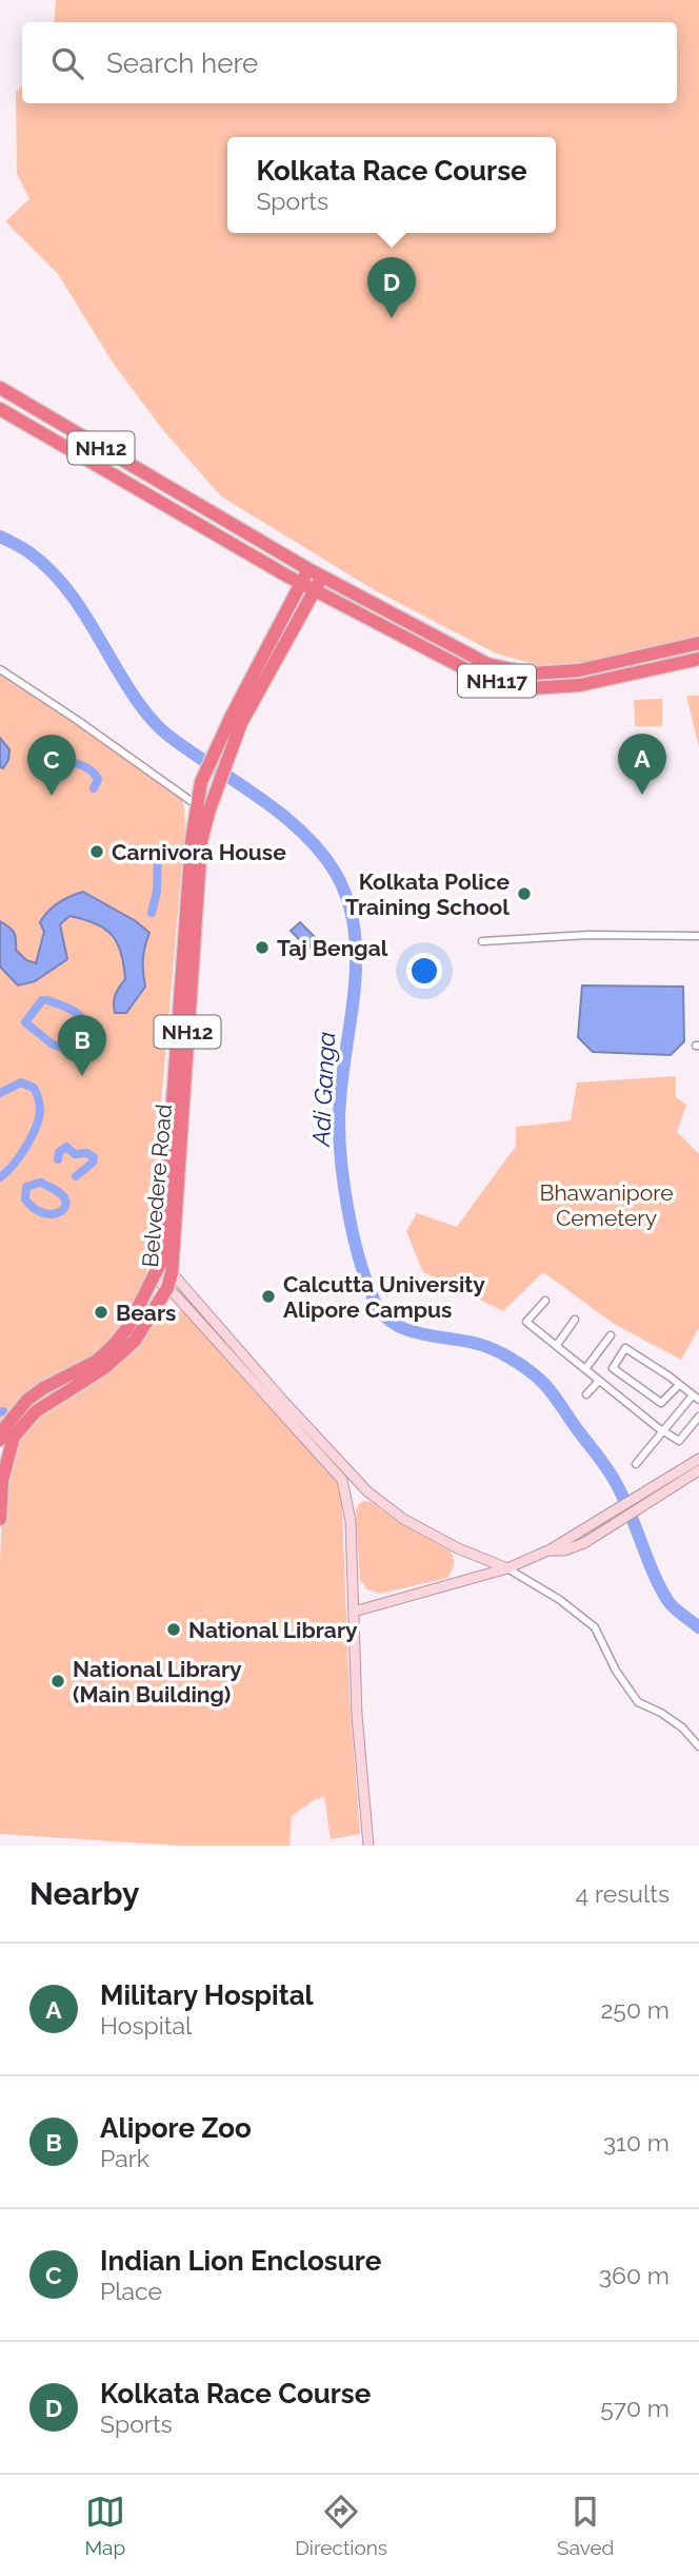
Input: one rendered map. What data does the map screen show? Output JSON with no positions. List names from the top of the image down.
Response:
{
  "streets": {
    "highway": ["NH12", "NH117", "Belvedere Road"]
  },
  "crossings": [
    ["NH12", "NH117"],
    ["NH12", "Belvedere Road"],
    ["NH117", "Belvedere Road"]
  ],
  "water": ["Adi Ganga"],
  "parks": ["Bhawanipore Cemetery"],
  "places": [
    "Carnivora House",
    "Kolkata Police Training School",
    "Taj Bengal",
    "Calcutta University Alipore Campus",
    "Bears",
    "National Library",
    "National Library (Main Building)"
  ],
  "page": {
    "search": "Search here",
    "popup": ["Kolkata Race Course", "Sports"],
    "pins": [
      "D",
      "A",
      "C",
      "B"
    ],
    "heading": ["Nearby", "4 results"],
    "list": [
      {
        "mark": "A",
        "name": "Military Hospital",
        "note": "Hospital",
        "value": "250 m"
      },
      {
        "mark": "B",
        "name": "Alipore Zoo",
        "note": "Park",
        "value": "310 m"
      },
      {
        "mark": "C",
        "name": "Indian Lion Enclosure",
        "note": "Place",
        "value": "360 m"
      },
      {
        "mark": "D",
        "name": "Kolkata Race Course",
        "note": "Sports",
        "value": "570 m"
      }
    ],
    "nav": ["Map", "Directions", "Saved"]
  }
}
